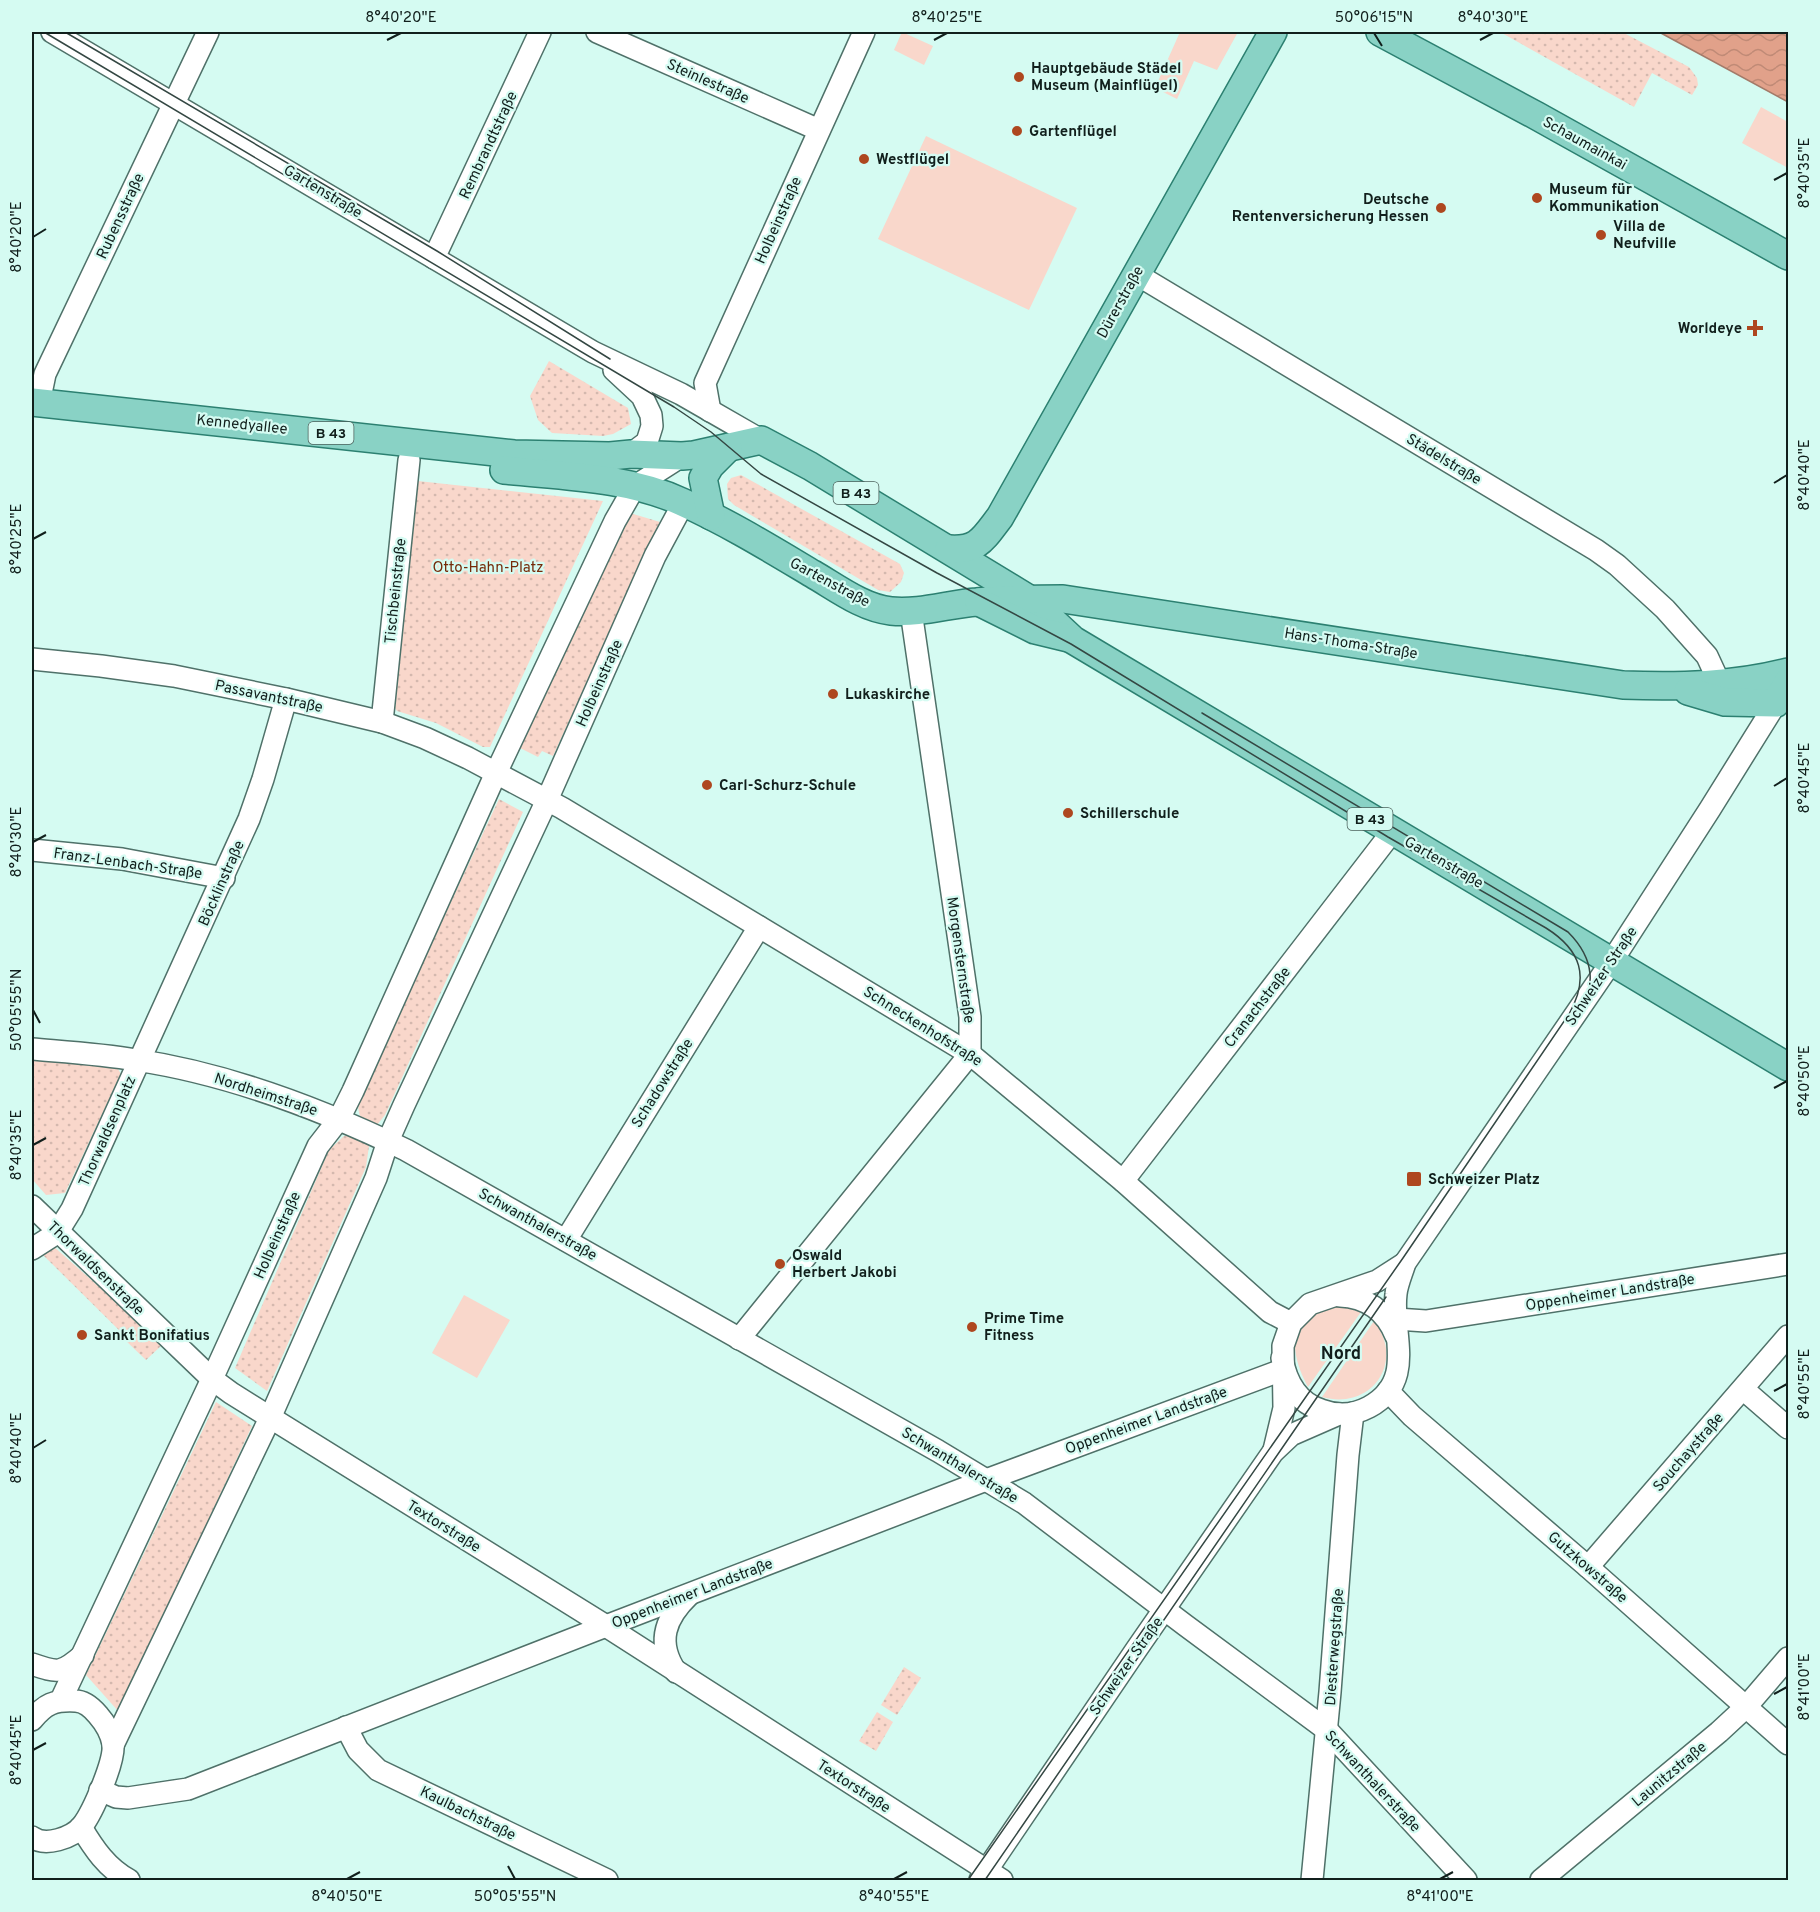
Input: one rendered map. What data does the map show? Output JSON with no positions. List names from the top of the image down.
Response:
{
  "streets": {
    "main road": [
      "Schaumainkai",
      "Gartenstraße",
      "Dürerstraße",
      "Kennedyallee",
      "B 43",
      "Hans-Thoma-Straße"
    ],
    "street": [
      "Steinlestraße",
      "Rembrandtstraße",
      "Rubensstraße",
      "Holbeinstraße",
      "Städelstraße",
      "Tischbeinstraße",
      "Passavantstraße",
      "Franz-Lenbach-Straße",
      "Böcklinstraße",
      "Morgensternstraße",
      "Schweizer Straße",
      "Cranachstraße",
      "Schneckenhofstraße",
      "Schadowstraße",
      "Nordheimstraße",
      "Thorwaldsenplatz",
      "Schwanthalerstraße",
      "Thorwaldsenstraße",
      "Oppenheimer Landstraße",
      "Souchaystraße",
      "Textorstraße",
      "Gutzkowstraße",
      "Diesterwegstraße",
      "Launitzstraße",
      "Kaulbachstraße"
    ]
  },
  "crossings": [
    ["Steinlestraße", "Holbeinstraße"],
    ["Rembrandtstraße", "Gartenstraße"],
    ["Gartenstraße", "Rubensstraße"],
    ["Gartenstraße", "Holbeinstraße"],
    ["Gartenstraße", "Dürerstraße"],
    ["Gartenstraße", "Kennedyallee"],
    ["Gartenstraße", "B 43"],
    ["Gartenstraße", "Hans-Thoma-Straße"],
    ["Gartenstraße", "Morgensternstraße"],
    ["Gartenstraße", "Schweizer Straße"],
    ["Gartenstraße", "Cranachstraße"],
    ["Rubensstraße", "Kennedyallee"],
    ["Holbeinstraße", "Passavantstraße"],
    ["Holbeinstraße", "Schneckenhofstraße"],
    ["Holbeinstraße", "Nordheimstraße"],
    ["Holbeinstraße", "Schwanthalerstraße"],
    ["Holbeinstraße", "Thorwaldsenstraße"],
    ["Holbeinstraße", "Oppenheimer Landstraße"],
    ["Holbeinstraße", "Textorstraße"],
    ["Dürerstraße", "Städelstraße"],
    ["Kennedyallee", "B 43"],
    ["Kennedyallee", "Tischbeinstraße"],
    ["Städelstraße", "Hans-Thoma-Straße"],
    ["Tischbeinstraße", "Passavantstraße"],
    ["Hans-Thoma-Straße", "Schweizer Straße"],
    ["Passavantstraße", "Böcklinstraße"],
    ["Franz-Lenbach-Straße", "Böcklinstraße"],
    ["Böcklinstraße", "Nordheimstraße"],
    ["Böcklinstraße", "Thorwaldsenplatz"],
    ["Morgensternstraße", "Schneckenhofstraße"],
    ["Schweizer Straße", "Schwanthalerstraße"],
    ["Schweizer Straße", "Textorstraße"],
    ["Cranachstraße", "Schneckenhofstraße"],
    ["Schneckenhofstraße", "Schadowstraße"],
    ["Schneckenhofstraße", "Oppenheimer Landstraße"],
    ["Schneckenhofstraße", "Gutzkowstraße"],
    ["Schneckenhofstraße", "Diesterwegstraße"],
    ["Schadowstraße", "Schwanthalerstraße"],
    ["Nordheimstraße", "Thorwaldsenplatz"],
    ["Nordheimstraße", "Schwanthalerstraße"],
    ["Thorwaldsenplatz", "Thorwaldsenstraße"],
    ["Schwanthalerstraße", "Oppenheimer Landstraße"],
    ["Schwanthalerstraße", "Diesterwegstraße"],
    ["Thorwaldsenstraße", "Textorstraße"],
    ["Oppenheimer Landstraße", "Textorstraße"],
    ["Oppenheimer Landstraße", "Gutzkowstraße"],
    ["Oppenheimer Landstraße", "Diesterwegstraße"],
    ["Oppenheimer Landstraße", "Kaulbachstraße"],
    ["Souchaystraße", "Gutzkowstraße"],
    ["Gutzkowstraße", "Diesterwegstraße"],
    ["Gutzkowstraße", "Launitzstraße"]
  ],
  "districts": ["Nord"],
  "parks": ["Otto-Hahn-Platz"],
  "places": {
    "other": [
      "Hauptgebäude Städel Museum (Mainflügel)",
      "Gartenflügel",
      "Westflügel",
      "Museum für Kommunikation",
      "Deutsche Rentenversicherung Hessen",
      "Villa de Neufville",
      "Lukaskirche",
      "Carl-Schurz-Schule",
      "Schillerschule",
      "Oswald Herbert Jakobi",
      "Prime Time Fitness",
      "Sankt Bonifatius"
    ],
    "health": ["Worldeye"],
    "transit": ["Schweizer Platz"]
  },
  "coordinates": [
    "8°40'20\"E",
    "8°40'25\"E",
    "50°06'15\"N",
    "8°40'30\"E",
    "8°40'35\"E",
    "8°40'40\"E",
    "8°40'45\"E",
    "50°05'55\"N",
    "8°40'50\"E",
    "8°40'55\"E",
    "8°41'00\"E"
  ]
}
